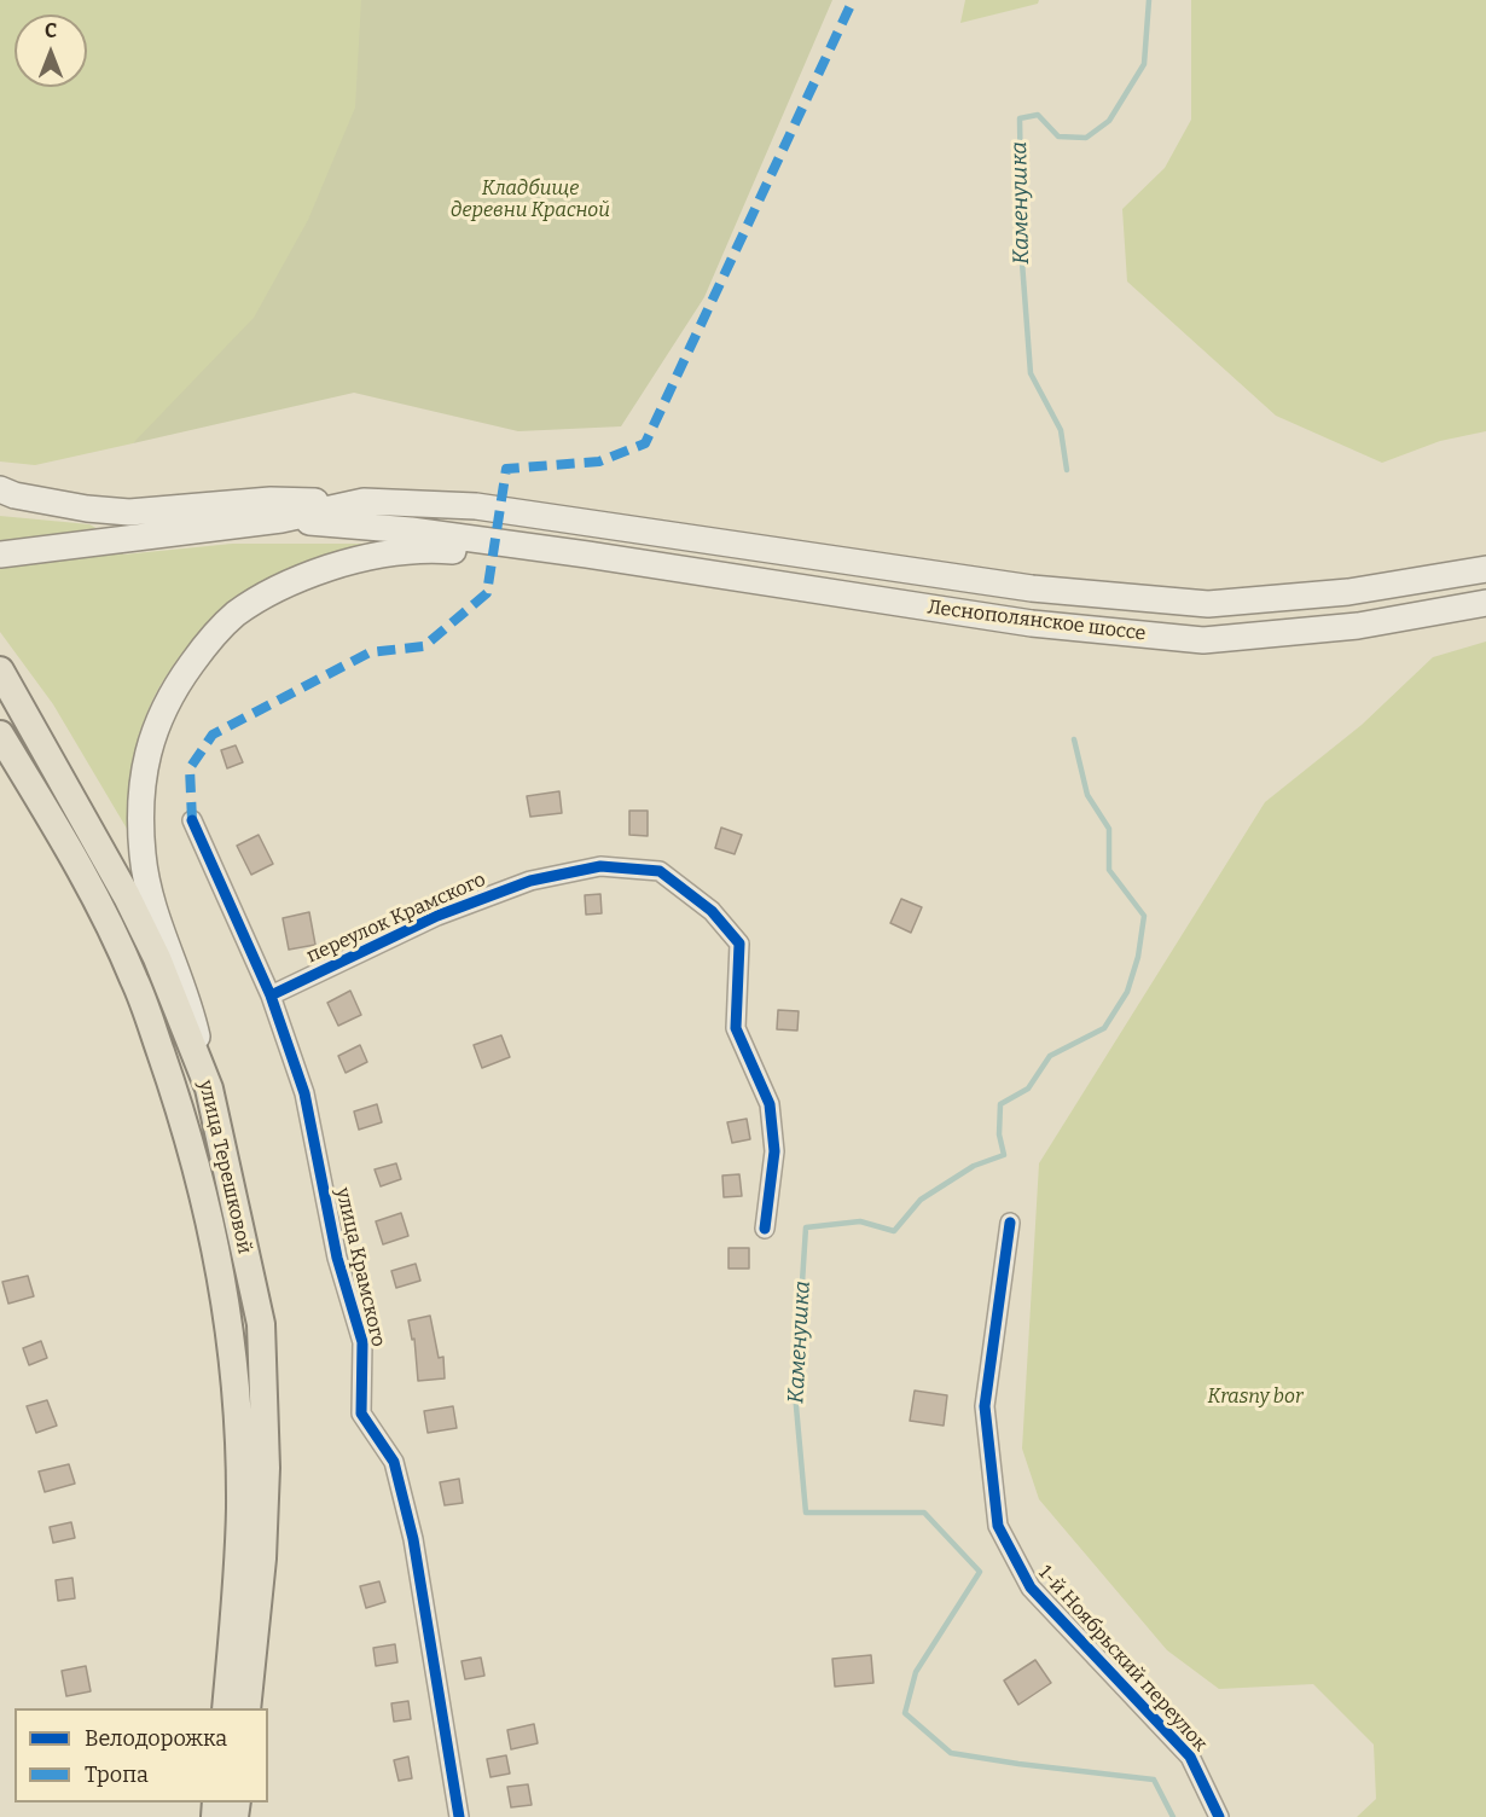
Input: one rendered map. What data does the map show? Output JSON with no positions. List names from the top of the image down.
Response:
{
  "streets": {
    "main road": ["Леснополянское шоссе", "улица Терешковой"],
    "street": ["переулок Крамского", "улица Крамского", "1-й Ноябрьский переулок"]
  },
  "crossings": [
    ["переулок Крамского", "улица Крамского"]
  ],
  "water": ["Каменушка"],
  "parks": ["Кладбище деревни Красной", "Krasny bor"],
  "legend": ["Велодорожка", "Тропа"],
  "north": "top"
}
